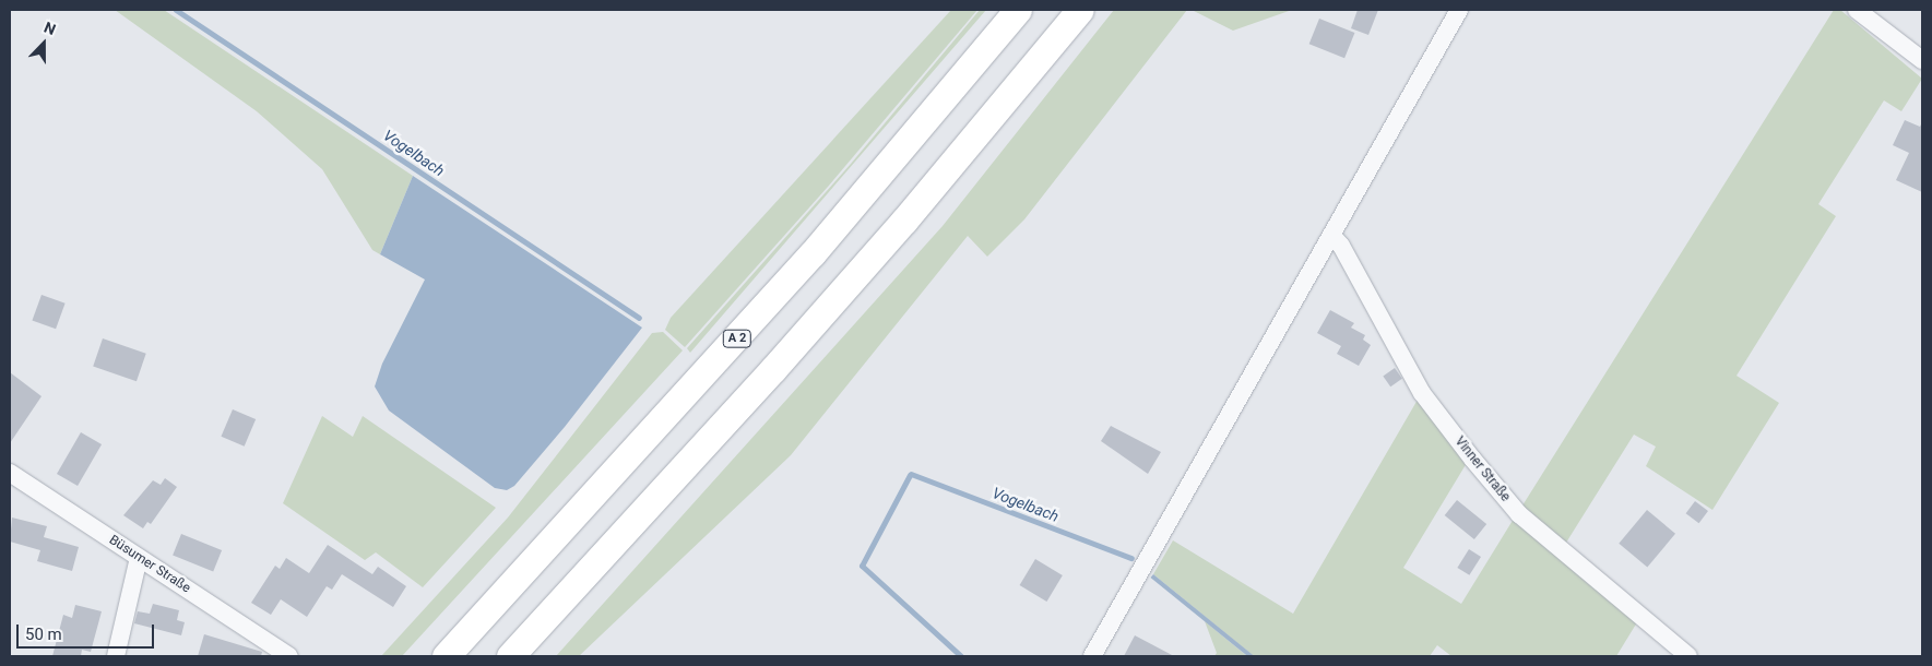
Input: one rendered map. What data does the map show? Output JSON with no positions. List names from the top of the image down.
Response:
{
  "streets": {
    "highway": ["A 2"],
    "street": ["Vinner Straße", "Büsumer Straße"]
  },
  "water": ["Vogelbach"],
  "scale_bar": "50 m",
  "north": "top"
}
